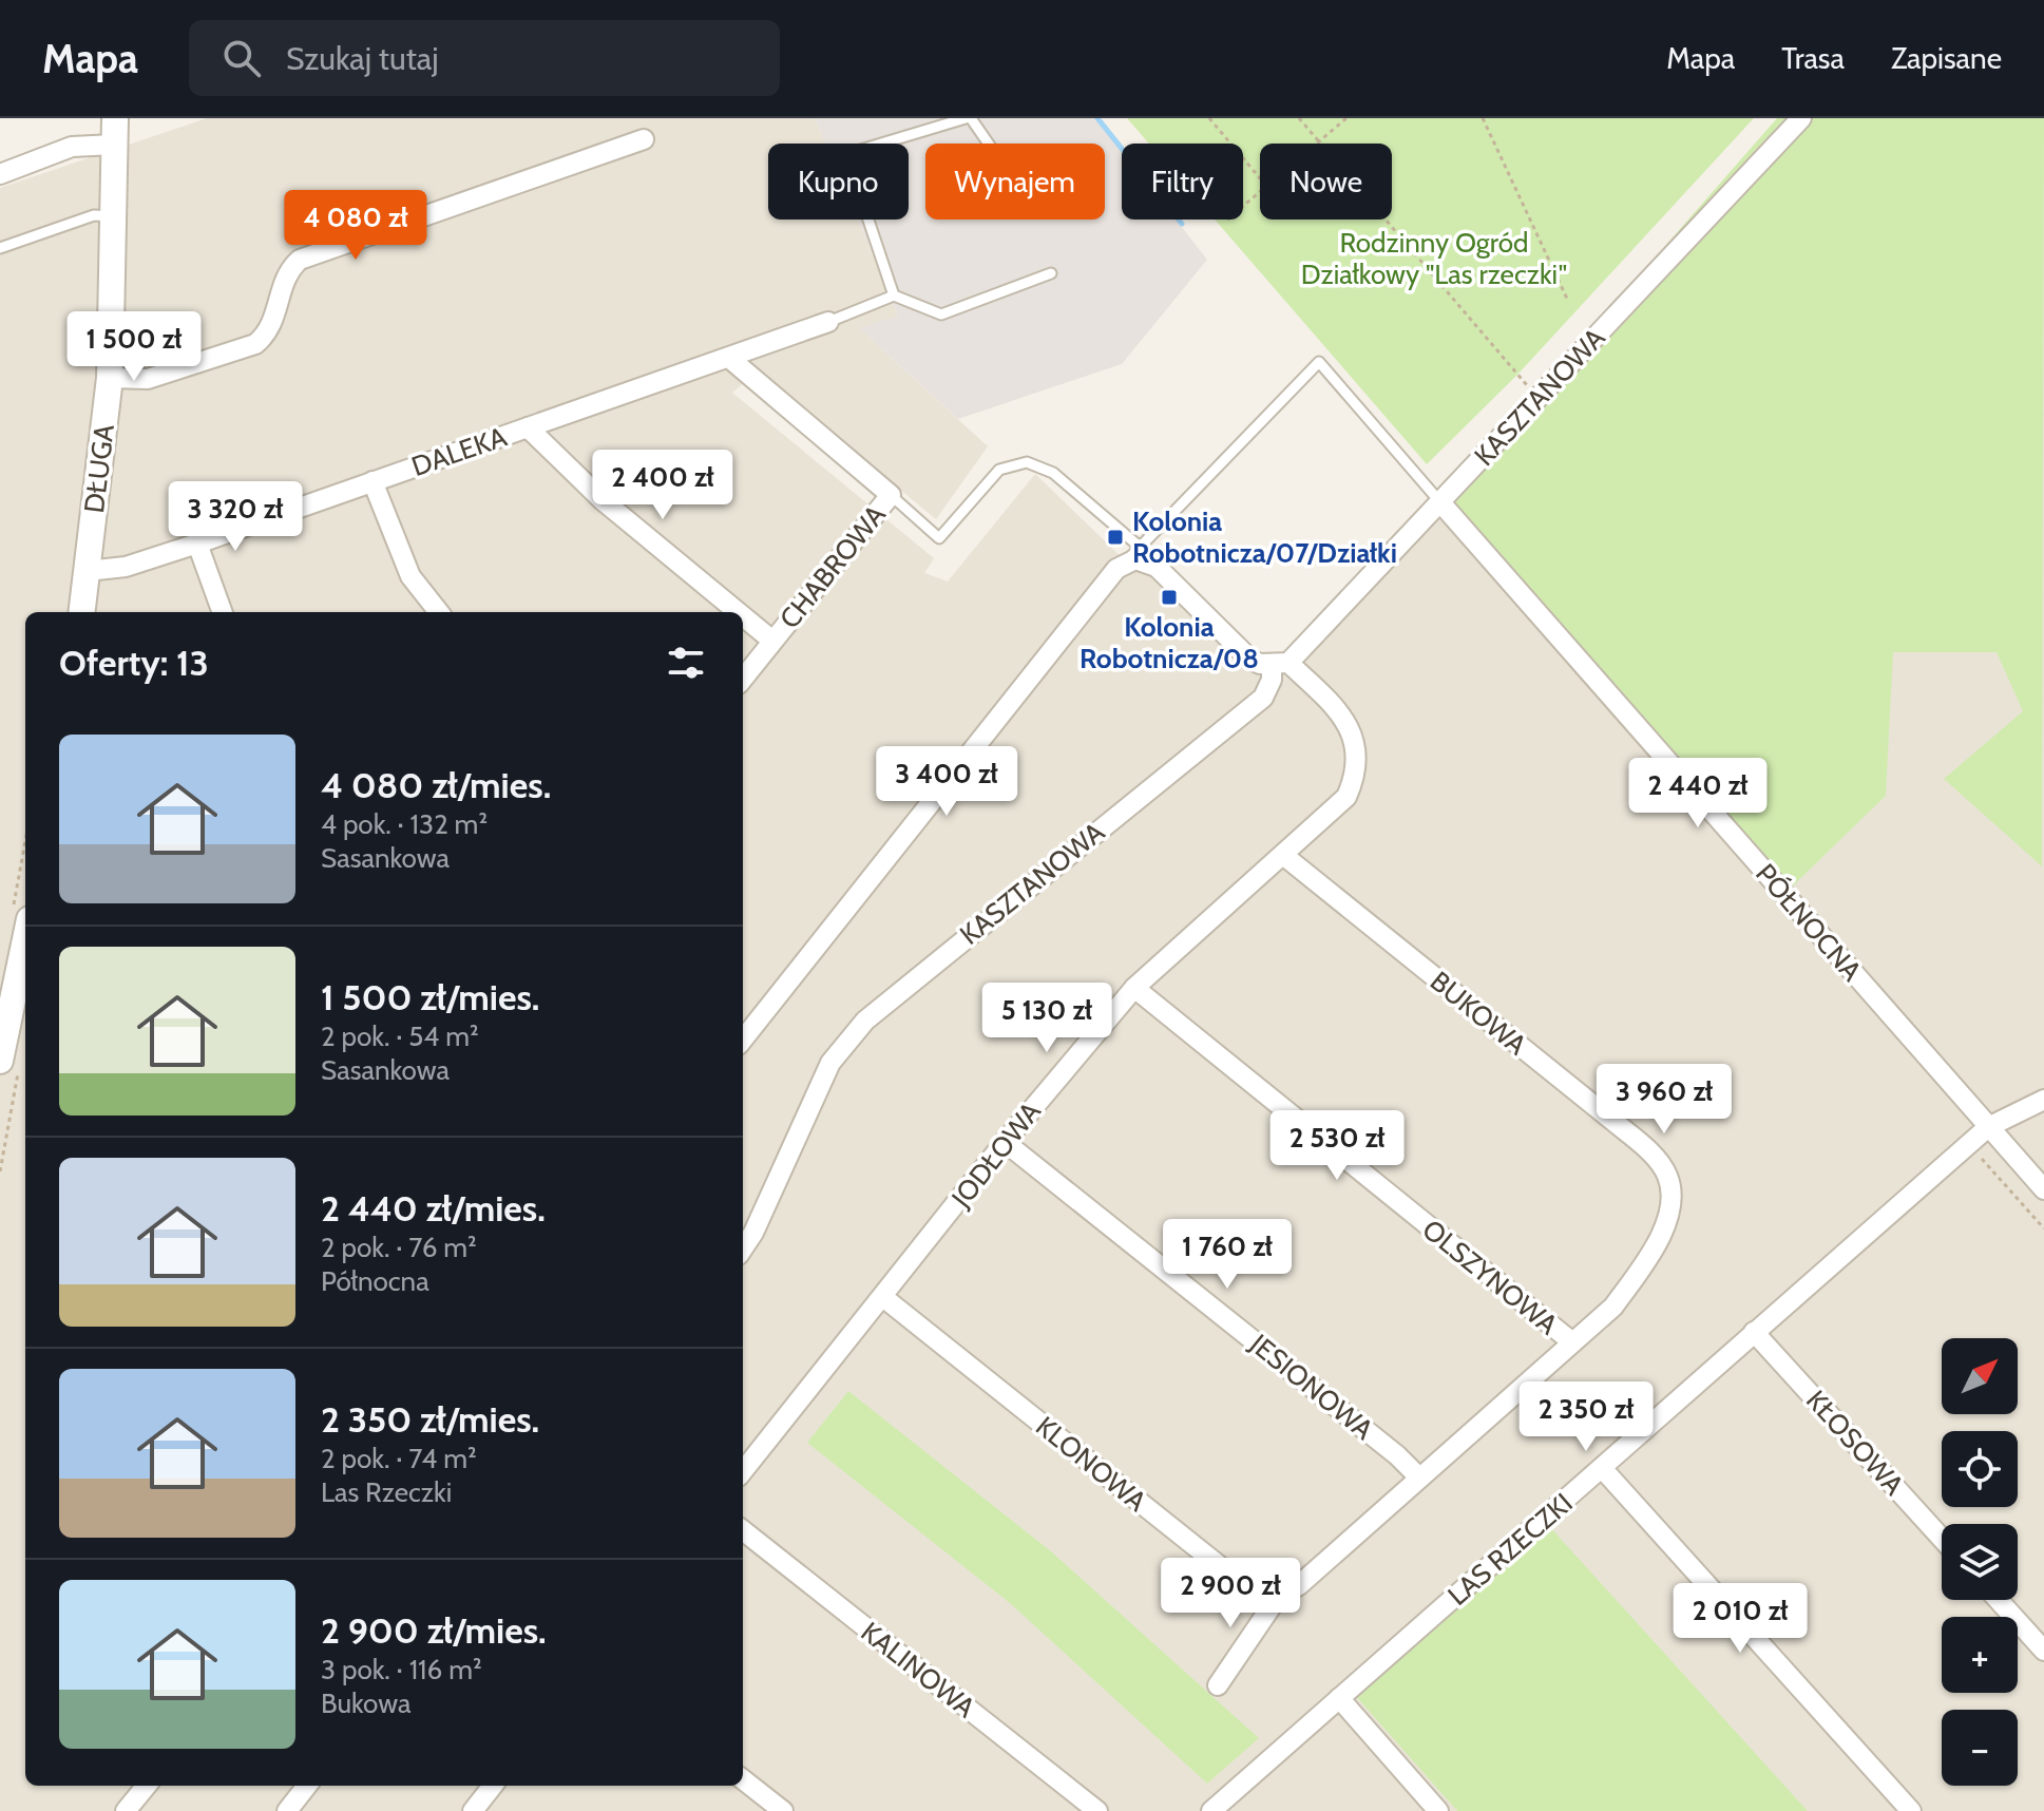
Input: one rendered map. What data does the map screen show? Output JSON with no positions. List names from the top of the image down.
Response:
{
  "streets": {
    "street": [
      "KASZTANOWA",
      "DALEKA",
      "DŁUGA",
      "CHABROWA",
      "PÓŁNOCNA",
      "BUKOWA",
      "JODŁOWA",
      "OLSZYNOWA",
      "JESIONOWA",
      "KŁOSOWA",
      "KLONOWA",
      "LAS RZECZKI",
      "KALINOWA"
    ]
  },
  "crossings": [
    ["KASZTANOWA", "PÓŁNOCNA"],
    ["KASZTANOWA", "JODŁOWA"],
    ["DALEKA", "DŁUGA"],
    ["DALEKA", "CHABROWA"],
    ["PÓŁNOCNA", "LAS RZECZKI"],
    ["BUKOWA", "JODŁOWA"],
    ["BUKOWA", "OLSZYNOWA"],
    ["BUKOWA", "JESIONOWA"],
    ["JODŁOWA", "OLSZYNOWA"],
    ["JODŁOWA", "JESIONOWA"],
    ["JODŁOWA", "KLONOWA"],
    ["KŁOSOWA", "LAS RZECZKI"]
  ],
  "parks": ["Rodzinny Ogród Działkowy \"Las rzeczki\""],
  "places": {
    "transit": ["Kolonia Robotnicza/07/Działki", "Kolonia Robotnicza/08"]
  },
  "north": "top right",
  "page": {
    "header": "Mapa",
    "search": "Szukaj tutaj",
    "nav": ["Mapa", "Trasa", "Zapisane"],
    "chip": [
      "Kupno",
      "Wynajem",
      "Filtry",
      "Nowe"
    ],
    "price": [
      "4 080 zł",
      "1 500 zł",
      "2 400 zł",
      "3 320 zł",
      "3 400 zł",
      "2 440 zł",
      "5 130 zł",
      "3 960 zł",
      "2 530 zł",
      "1 760 zł",
      "2 350 zł",
      "2 900 zł",
      "2 010 zł"
    ],
    "heading": "Oferty: 13",
    "list": [
      {
        "name": "4 080 zł/mies.",
        "note": "4 pok. · 132 m² · Sasankowa"
      },
      {
        "name": "1 500 zł/mies.",
        "note": "2 pok. · 54 m² · Sasankowa"
      },
      {
        "name": "2 440 zł/mies.",
        "note": "2 pok. · 76 m² · Północna"
      },
      {
        "name": "2 350 zł/mies.",
        "note": "2 pok. · 74 m² · Las Rzeczki"
      },
      {
        "name": "2 900 zł/mies.",
        "note": "3 pok. · 116 m² · Bukowa"
      }
    ],
    "map_buttons": ["+", "−"]
  }
}
